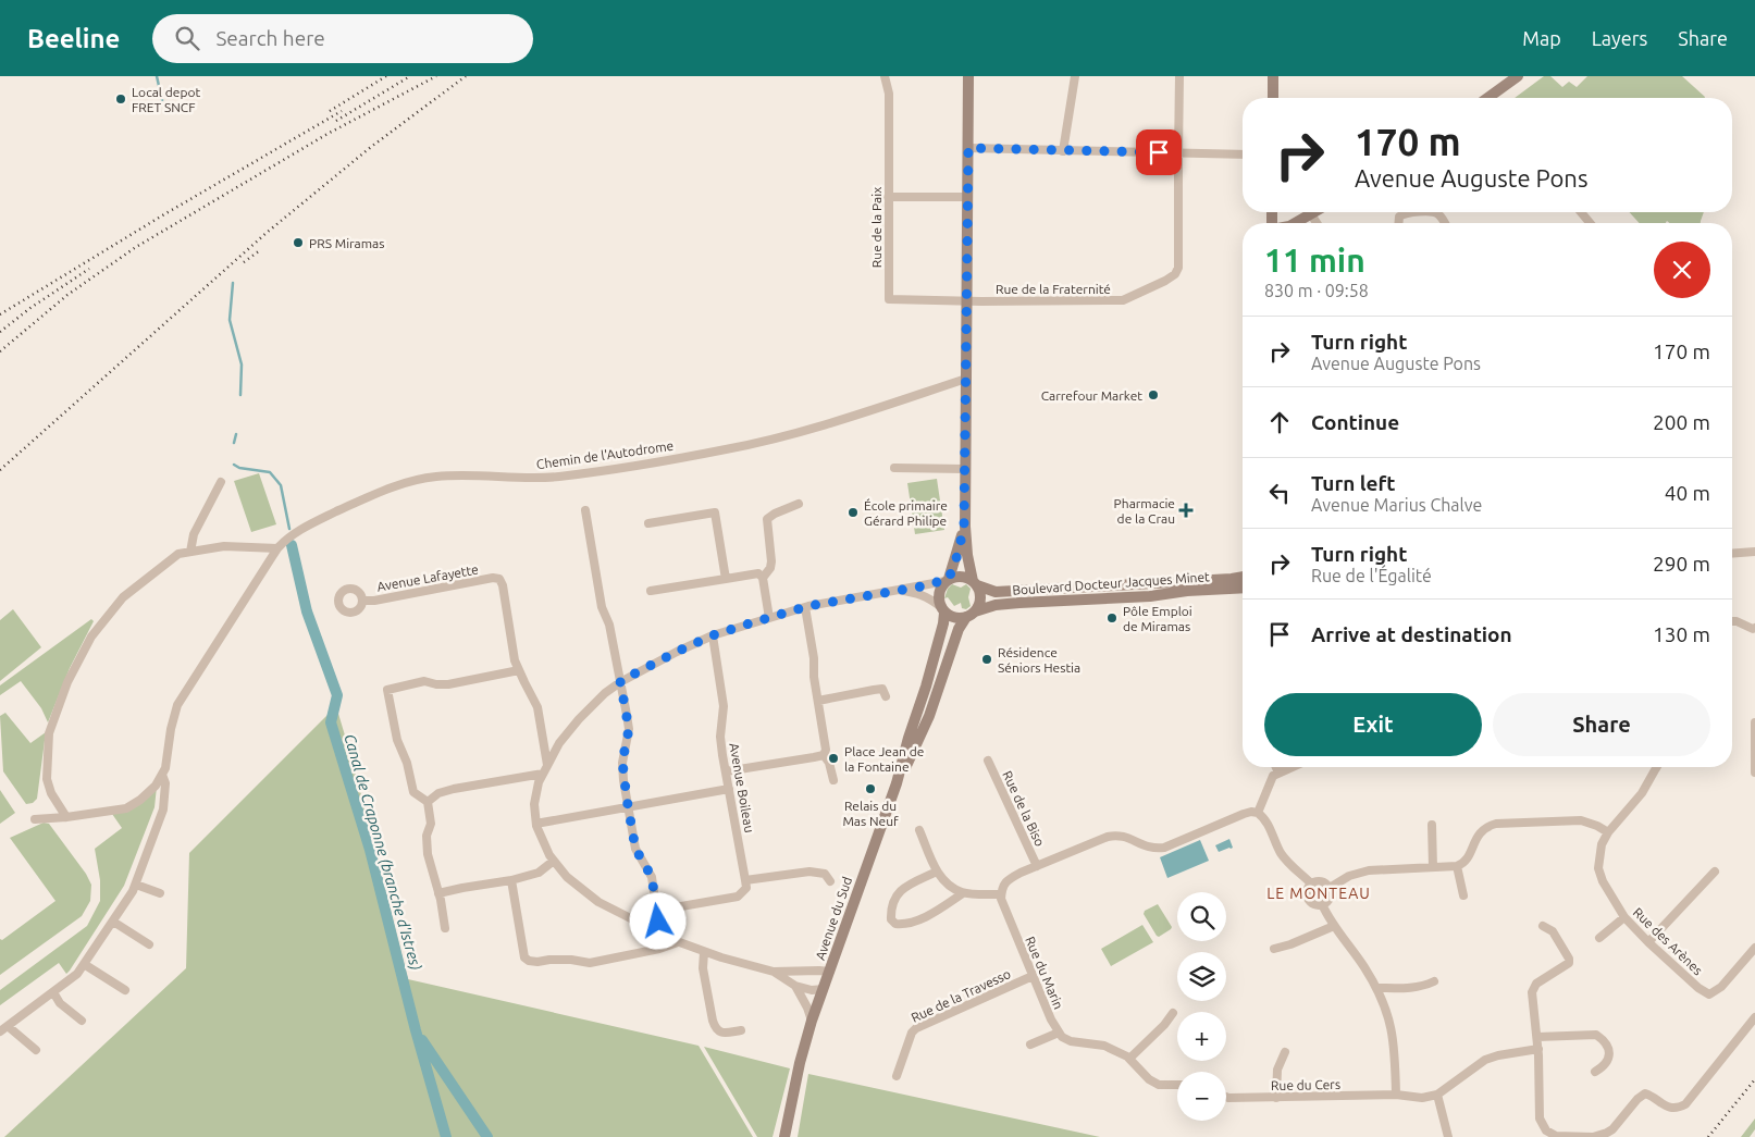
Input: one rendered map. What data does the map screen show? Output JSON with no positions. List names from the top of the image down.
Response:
{
  "streets": {
    "main road": ["Boulevard Docteur Jacques Minet", "Avenue du Sud"],
    "street": [
      "Rue de la Paix",
      "Rue de la Fraternité",
      "Chemin de l'Autodrome",
      "Avenue Lafayette",
      "Avenue Boileau",
      "Rue de la Biso",
      "Rue des Arènes",
      "Rue du Marin",
      "Rue de la Travesso",
      "Rue du Cers"
    ]
  },
  "crossings": [
    ["Rue de la Paix", "Rue de la Fraternité"],
    ["Boulevard Docteur Jacques Minet", "Avenue du Sud"],
    ["Rue du Marin", "Rue de la Travesso"]
  ],
  "districts": ["LE MONTEAU"],
  "water": ["Canal de Craponne (branche d'Istres)"],
  "places": {
    "other": [
      "Local depot FRET SNCF",
      "PRS Miramas",
      "Carrefour Market",
      "École primaire Gérard Philipe",
      "Pôle Emploi de Miramas",
      "Résidence Séniors Hestia",
      "Place Jean de la Fontaine",
      "Relais du Mas Neuf"
    ],
    "health": ["Pharmacie de la Crau"]
  },
  "page": {
    "header": "Beeline",
    "search": "Search here",
    "nav": ["Map", "Layers", "Share"],
    "turn": ["170 m", "Avenue Auguste Pons"],
    "heading": ["11 min", "830 m · 09:58"],
    "list": [
      {
        "name": "Turn right",
        "note": "Avenue Auguste Pons",
        "value": "170 m"
      },
      {
        "name": "Continue",
        "value": "200 m"
      },
      {
        "name": "Turn left",
        "note": "Avenue Marius Chalve",
        "value": "40 m"
      },
      {
        "name": "Turn right",
        "note": "Rue de l'Égalité",
        "value": "290 m"
      },
      {
        "name": "Arrive at destination",
        "value": "130 m"
      }
    ],
    "buttons": ["Exit", "Share"],
    "map_buttons": ["+", "−"]
  }
}
